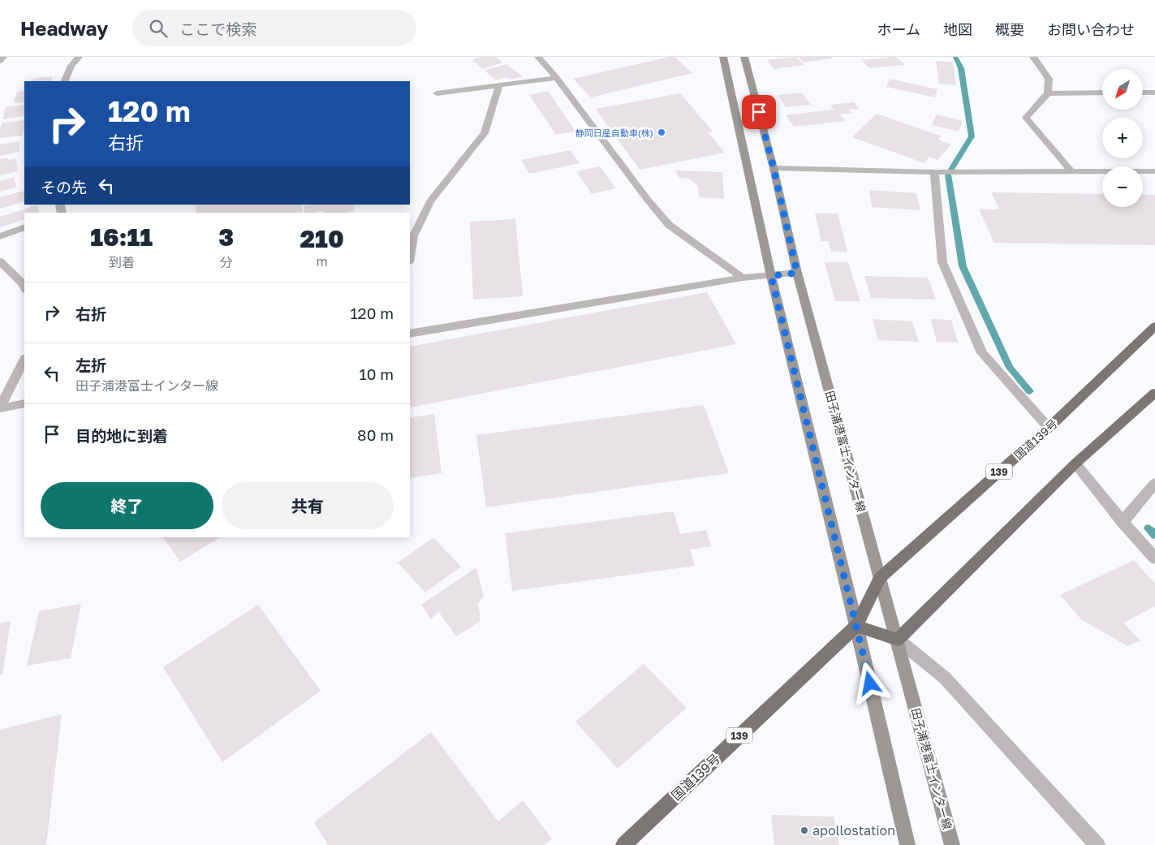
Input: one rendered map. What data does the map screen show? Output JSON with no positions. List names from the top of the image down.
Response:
{
  "streets": {
    "highway": ["国道139号", "139"],
    "main road": ["田子浦港富士インター線"]
  },
  "crossings": [
    ["国道139号", "田子浦港富士インター線"]
  ],
  "places": ["静岡日産自動車(株)", "apollostation"],
  "north": "bottom left",
  "page": {
    "header": "Headway",
    "search": "ここで検索",
    "nav": [
      "ホーム",
      "地図",
      "概要",
      "お問い合わせ"
    ],
    "map_buttons": ["+", "−"],
    "turn": ["120 m", "右折"],
    "then": "その先",
    "eta": [
      "16:11",
      "到着",
      "3",
      "分",
      "210",
      "m"
    ],
    "list": [
      {
        "name": "右折",
        "value": "120 m"
      },
      {
        "name": "左折",
        "note": "田子浦港富士インター線",
        "value": "10 m"
      },
      {
        "name": "目的地に到着",
        "value": "80 m"
      }
    ],
    "buttons": ["終了", "共有"]
  }
}
